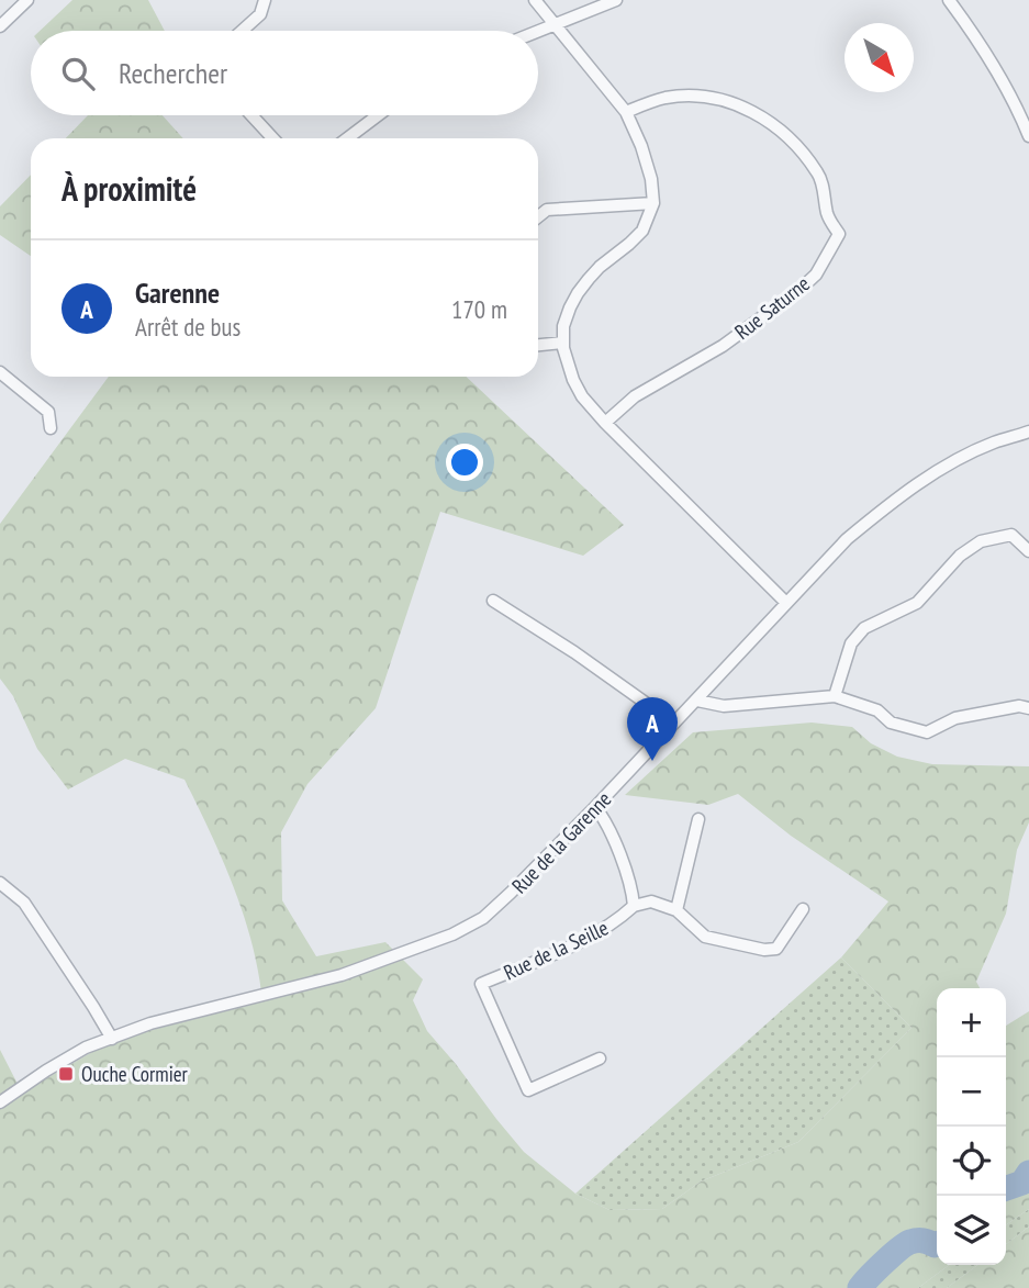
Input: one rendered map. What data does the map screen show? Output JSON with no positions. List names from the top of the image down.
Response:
{
  "streets": {
    "street": ["Rue Saturne", "Rue de la Garenne", "Rue de la Seille"]
  },
  "places": {
    "transit": ["Ouche Cormier"]
  },
  "north": "bottom right",
  "page": {
    "search": "Rechercher",
    "heading": "À proximité",
    "list": [
      {
        "mark": "A",
        "name": "Garenne",
        "note": "Arrêt de bus",
        "value": "170 m"
      }
    ],
    "pins": "A",
    "map_buttons": ["+", "−"]
  }
}
